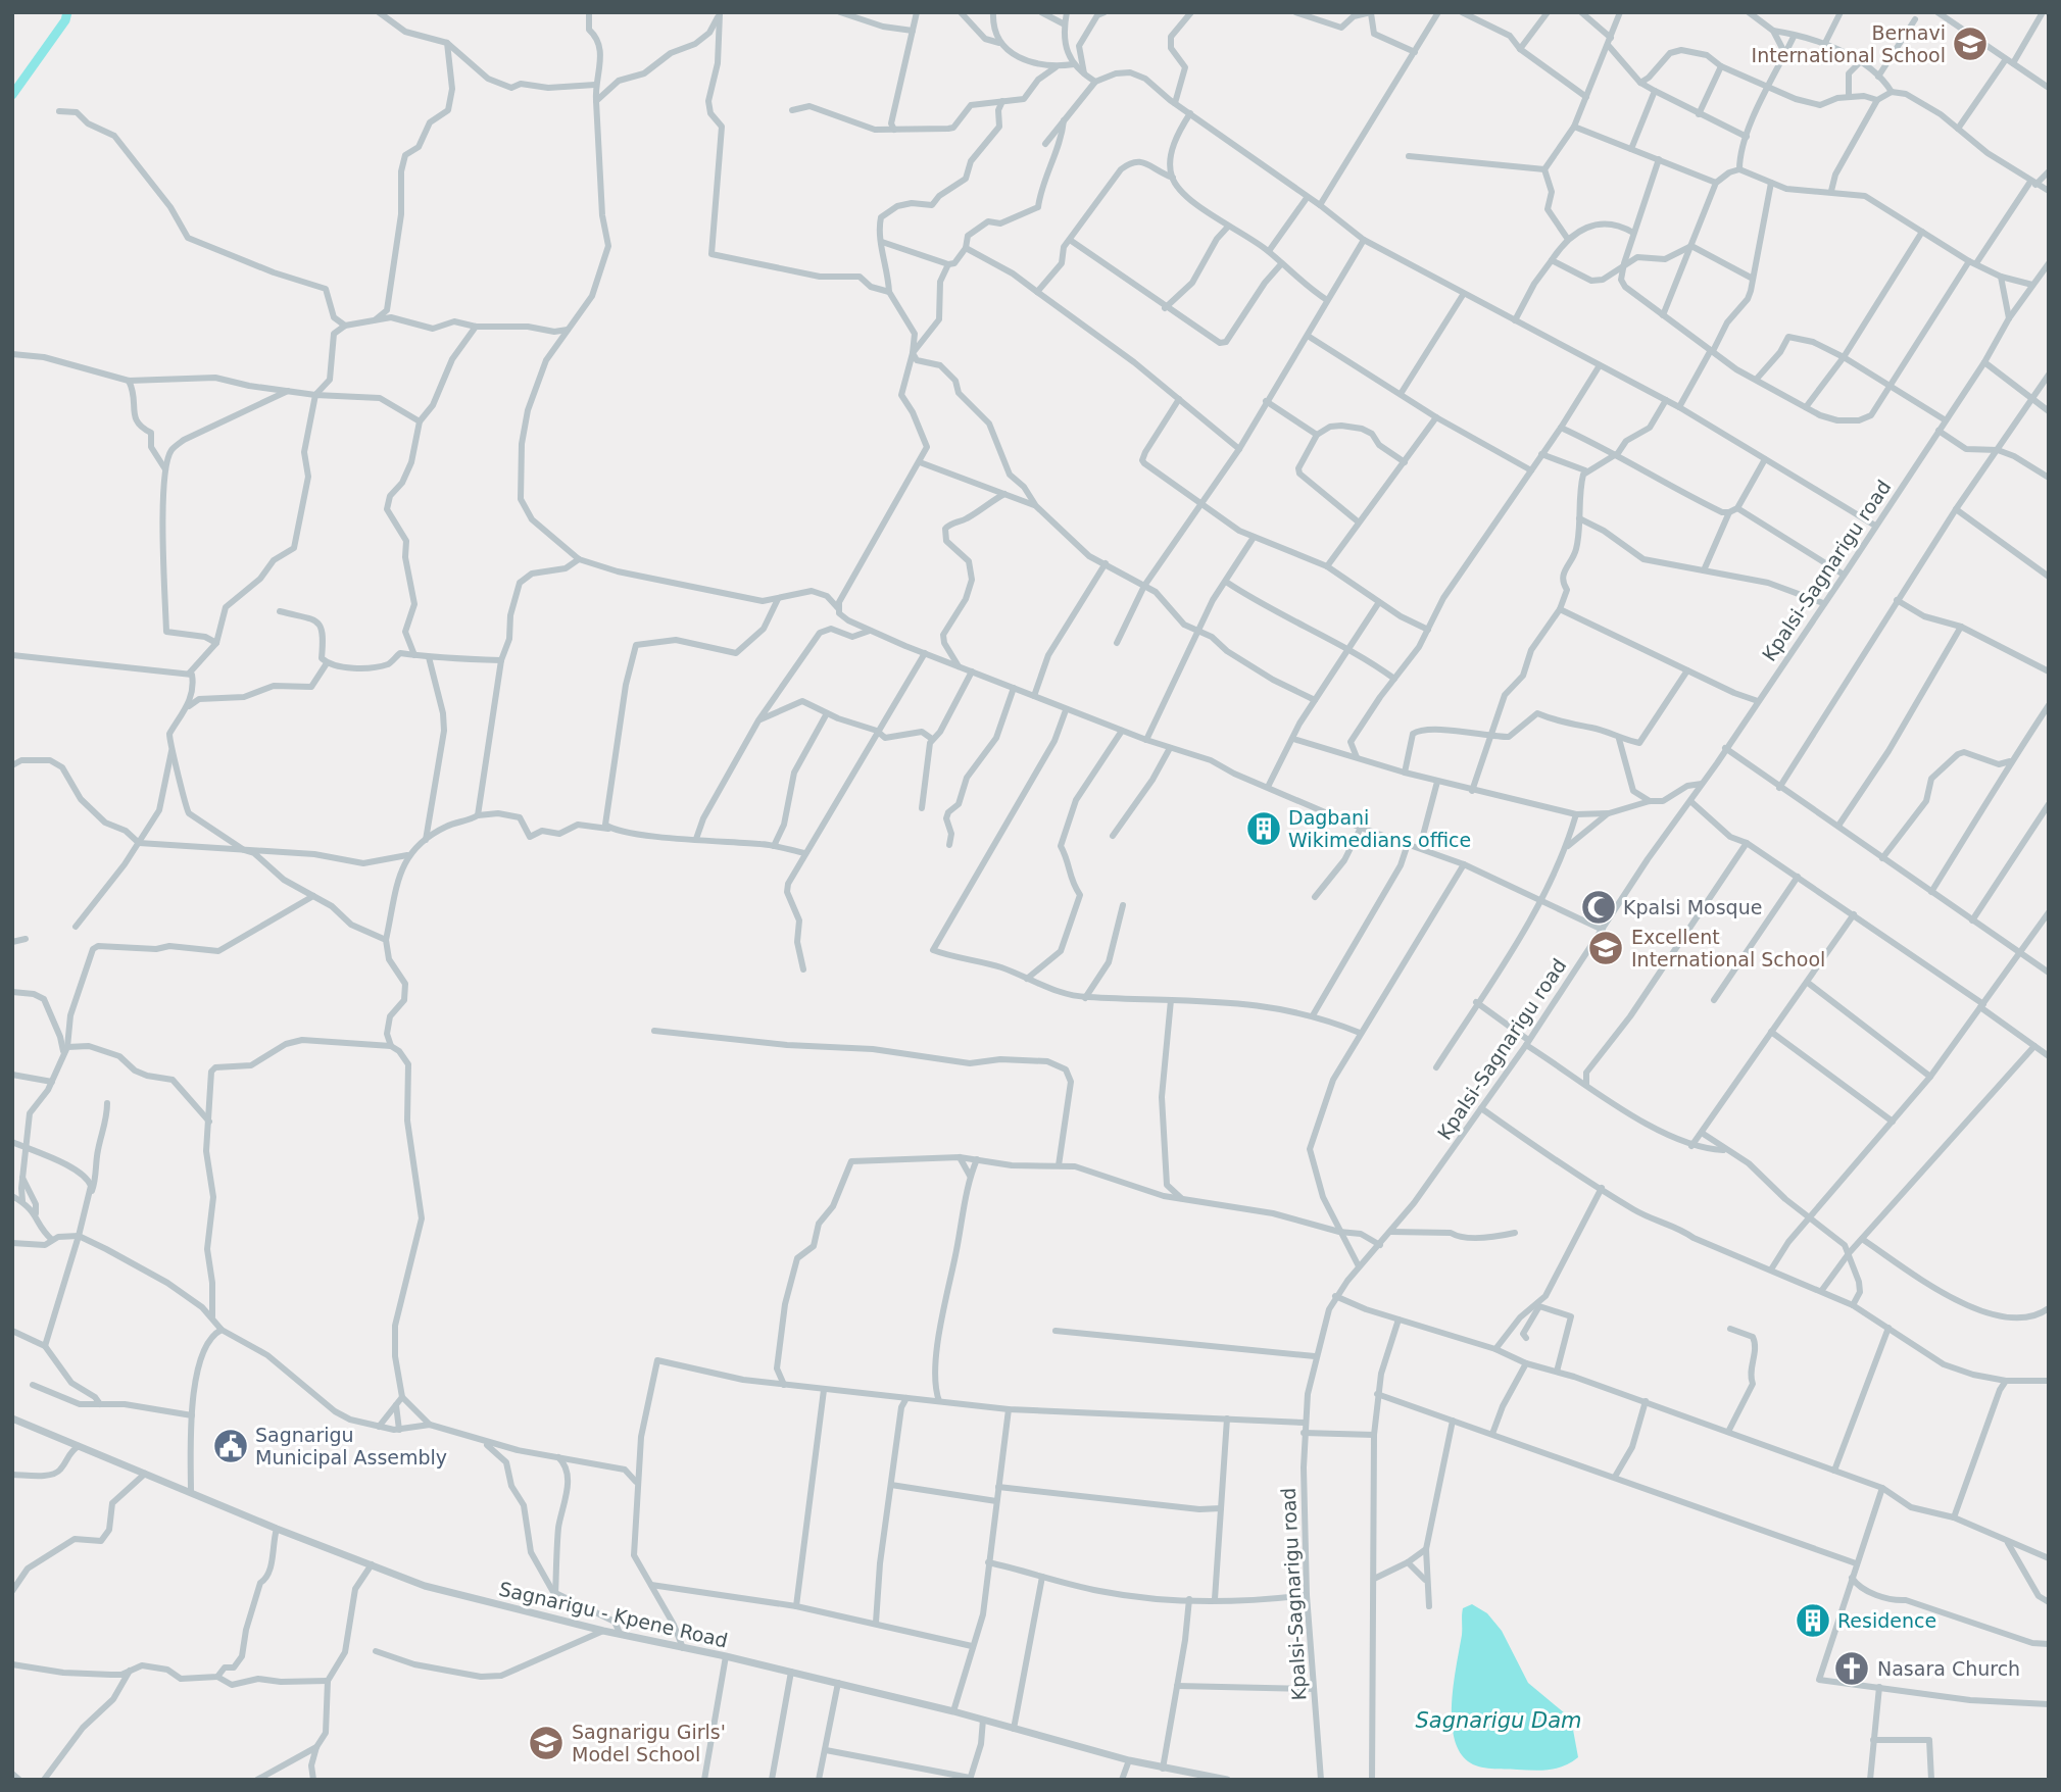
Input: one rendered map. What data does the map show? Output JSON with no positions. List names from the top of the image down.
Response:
{
  "streets": {
    "street": ["Kpalsi-Sagnarigu road", "Sagnarigu - Kpene Road"]
  },
  "water": ["Sagnarigu Dam"],
  "places": {
    "school or university": ["Bernavi International School", "Excellent International School", "Sagnarigu Girls' Model School"],
    "building": ["Dagbani Wikimedians office", "Residence"],
    "mosque": ["Kpalsi Mosque"],
    "public building": ["Sagnarigu Municipal Assembly"],
    "church": ["Nasara Church"]
  }
}
